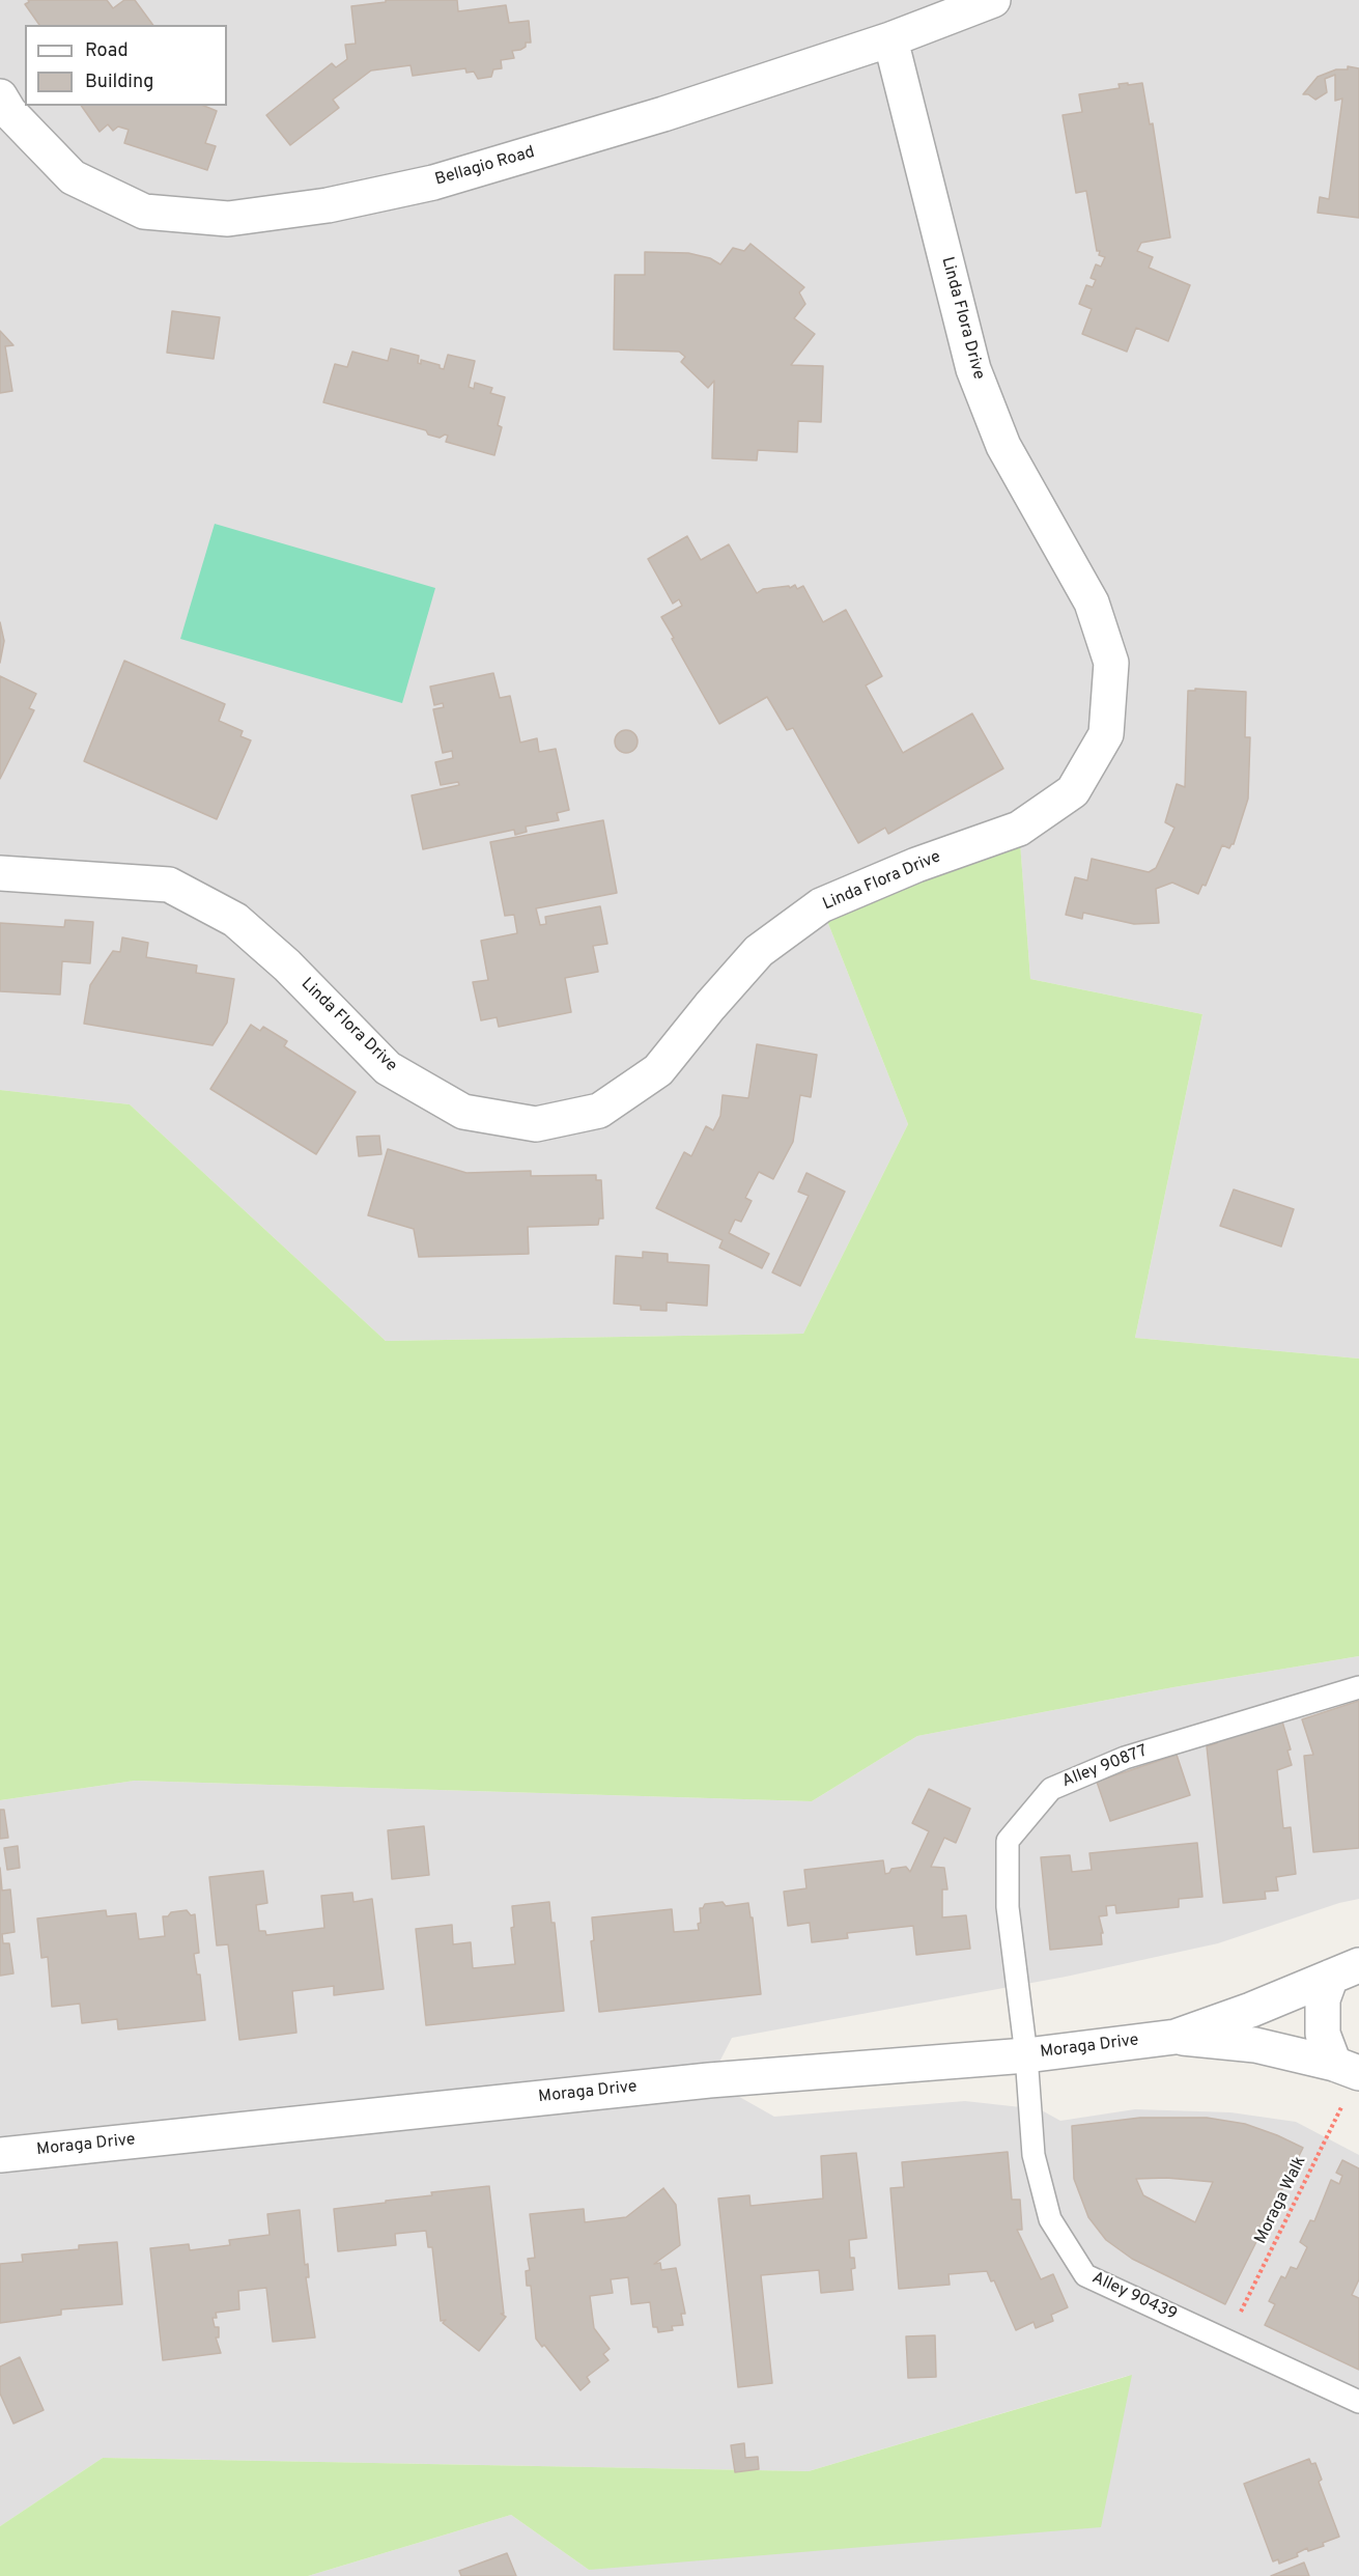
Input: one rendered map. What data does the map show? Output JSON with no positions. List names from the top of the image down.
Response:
{
  "streets": {
    "street": ["Bellagio Road", "Linda Flora Drive", "Moraga Drive"],
    "lane": ["Alley 90877", "Alley 90439"],
    "path": ["Moraga Walk"]
  },
  "crossings": [
    ["Bellagio Road", "Linda Flora Drive"],
    ["Alley 90877", "Moraga Drive"],
    ["Alley 90877", "Alley 90439"],
    ["Moraga Drive", "Moraga Walk"],
    ["Moraga Drive", "Alley 90439"],
    ["Moraga Walk", "Alley 90439"]
  ],
  "legend": ["Road", "Building"]
}
